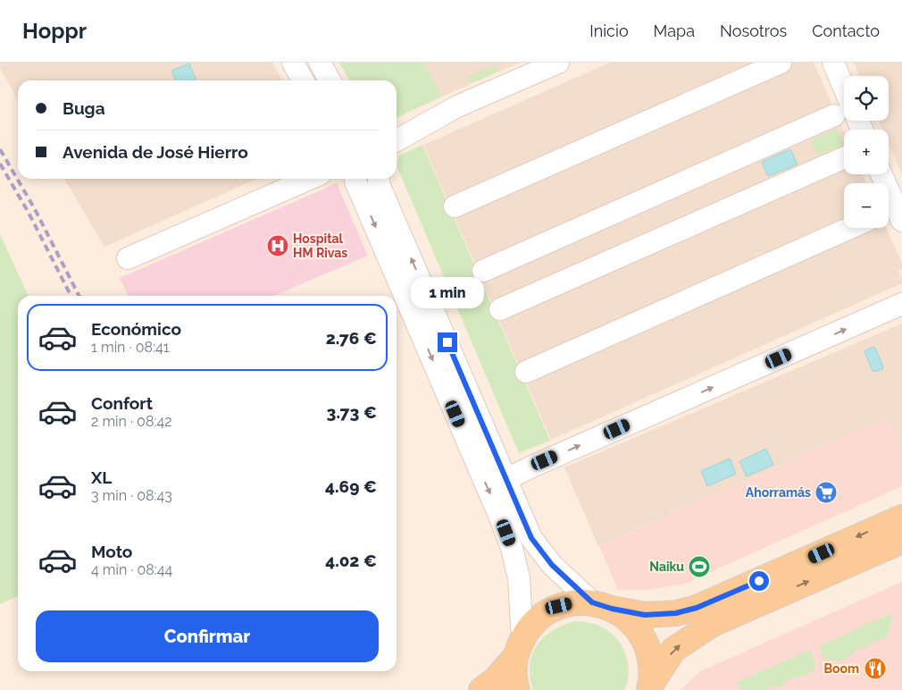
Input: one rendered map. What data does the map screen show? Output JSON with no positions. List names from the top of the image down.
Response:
{
  "places": {
    "hospital": ["Hospital HM Rivas"],
    "supermarket": ["Ahorramás"],
    "sports": ["Naiku"],
    "restaurant": ["Boom"]
  },
  "page": {
    "header": "Hoppr",
    "nav": [
      "Inicio",
      "Mapa",
      "Nosotros",
      "Contacto"
    ],
    "map_buttons": ["+", "−"],
    "banner": ["Buga", "Avenida de José Hierro"],
    "bubble": "1 min",
    "list": [
      {
        "name": "Económico",
        "note": "1 min · 08:41",
        "value": "2.76 €"
      },
      {
        "name": "Confort",
        "note": "2 min · 08:42",
        "value": "3.73 €"
      },
      {
        "name": "XL",
        "note": "3 min · 08:43",
        "value": "4.69 €"
      },
      {
        "name": "Moto",
        "note": "4 min · 08:44",
        "value": "4.02 €"
      }
    ],
    "buttons": "Confirmar"
  }
}
